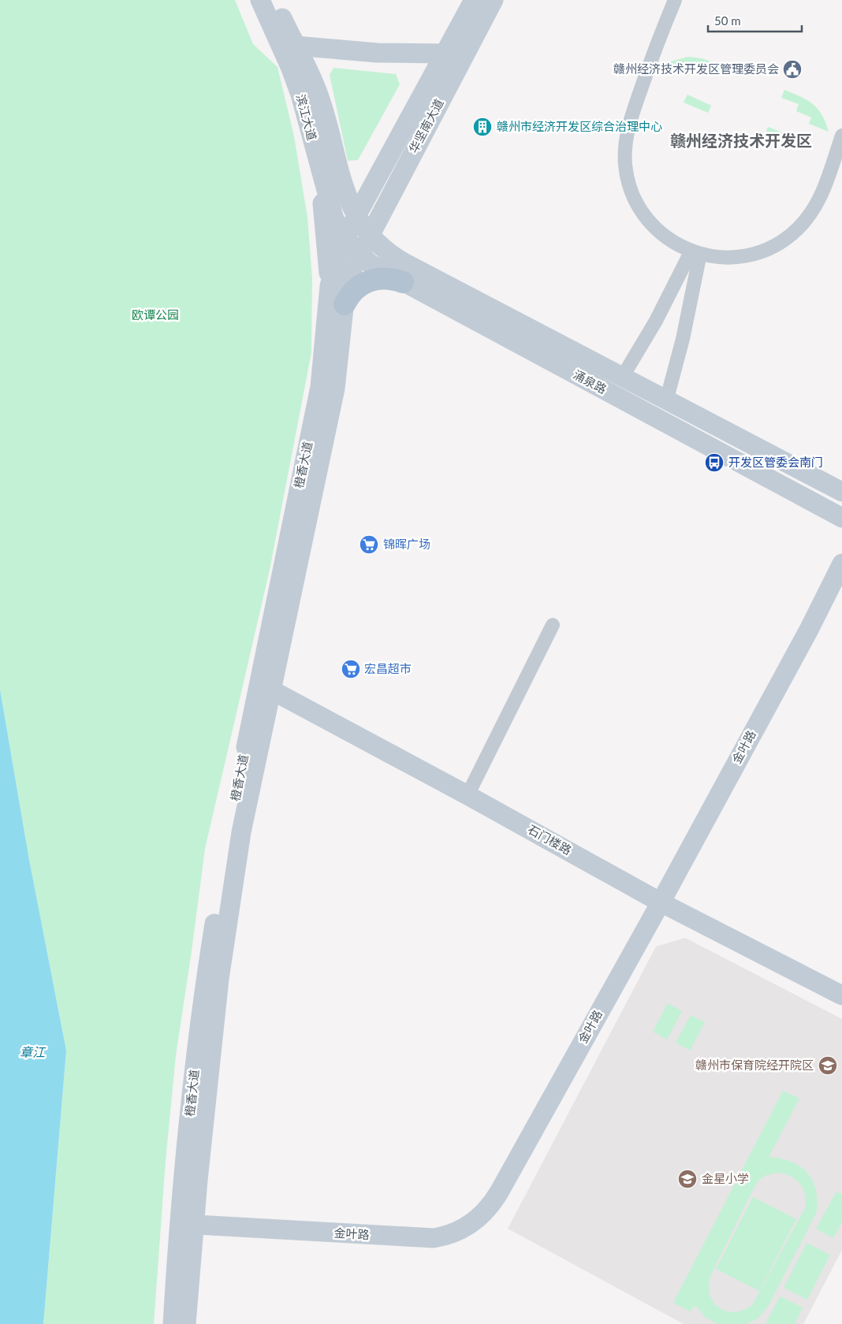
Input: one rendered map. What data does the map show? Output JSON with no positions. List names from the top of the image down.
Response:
{
  "streets": {
    "main road": [
      "滨江大道",
      "华坚南大道",
      "涌泉路",
      "橙香大道",
      "金叶路",
      "石门楼路"
    ]
  },
  "crossings": [
    ["滨江大道", "华坚南大道"],
    ["滨江大道", "涌泉路"],
    ["滨江大道", "橙香大道"],
    ["华坚南大道", "涌泉路"],
    ["华坚南大道", "橙香大道"],
    ["涌泉路", "橙香大道"],
    ["橙香大道", "金叶路"],
    ["橙香大道", "石门楼路"],
    ["金叶路", "石门楼路"]
  ],
  "districts": ["赣州经济技术开发区"],
  "water": ["章江"],
  "parks": ["欧谭公园"],
  "places": {
    "public building": ["赣州经济技术开发区管理委员会"],
    "building": ["赣州市经济开发区综合治理中心"],
    "bus stop": ["开发区管委会南门"],
    "supermarket": ["锦晖广场", "宏昌超市"],
    "school or university": ["赣州市保育院经开院区", "金星小学"]
  },
  "scale_bar": "50 m"
}
